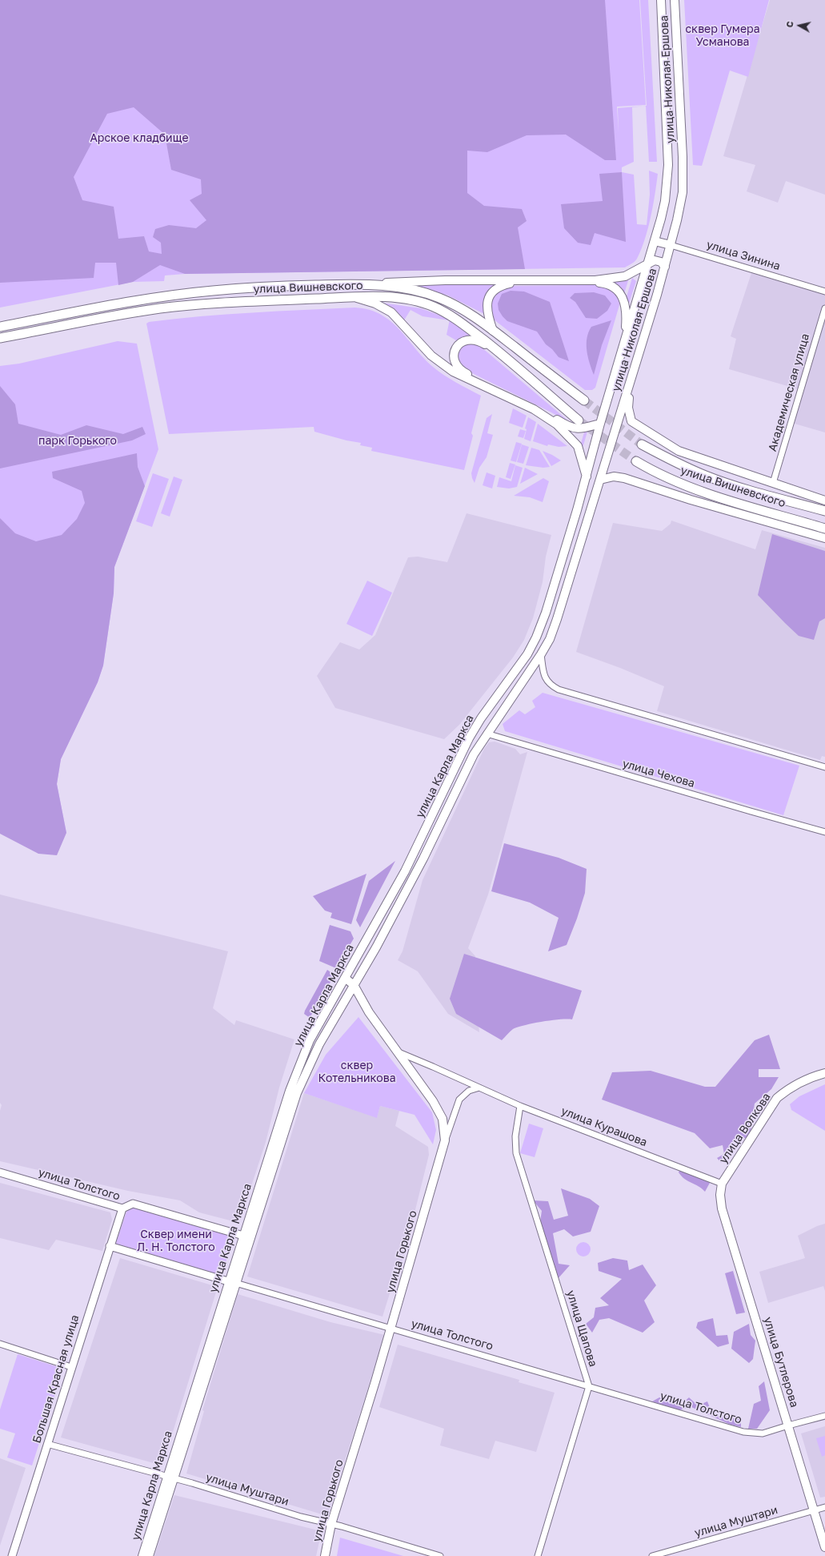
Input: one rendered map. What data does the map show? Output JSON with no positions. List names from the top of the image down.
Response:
{
  "streets": {
    "main road": [
      "улица Николая Ершова",
      "улица Зинина",
      "улица Вишневского",
      "улица Карла Маркса",
      "улица Волкова",
      "улица Горького",
      "улица Бутлерова"
    ],
    "street": [
      "Академическая улица",
      "улица Чехова",
      "улица Курашова",
      "улица Толстого",
      "улица Щапова",
      "Большая Красная улица",
      "улица Муштари"
    ]
  },
  "crossings": [
    ["улица Николая Ершова", "улица Зинина"],
    ["улица Николая Ершова", "улица Карла Маркса"],
    ["улица Карла Маркса", "улица Чехова"],
    ["улица Карла Маркса", "улица Толстого"],
    ["улица Карла Маркса", "улица Горького"],
    ["улица Карла Маркса", "улица Муштари"],
    ["улица Курашова", "улица Волкова"],
    ["улица Курашова", "улица Горького"],
    ["улица Курашова", "улица Щапова"],
    ["улица Курашова", "улица Бутлерова"],
    ["улица Волкова", "улица Бутлерова"],
    ["улица Толстого", "улица Горького"],
    ["улица Толстого", "улица Щапова"],
    ["улица Толстого", "улица Бутлерова"],
    ["улица Толстого", "Большая Красная улица"],
    ["улица Горького", "улица Муштари"],
    ["улица Бутлерова", "улица Муштари"],
    ["Большая Красная улица", "улица Муштари"]
  ],
  "parks": [
    "сквер Гумера Усманова",
    "Арское кладбище",
    "парк Горького",
    "сквер Котельникова",
    "Сквер имени Л. Н. Толстого"
  ],
  "north": "left"
}
